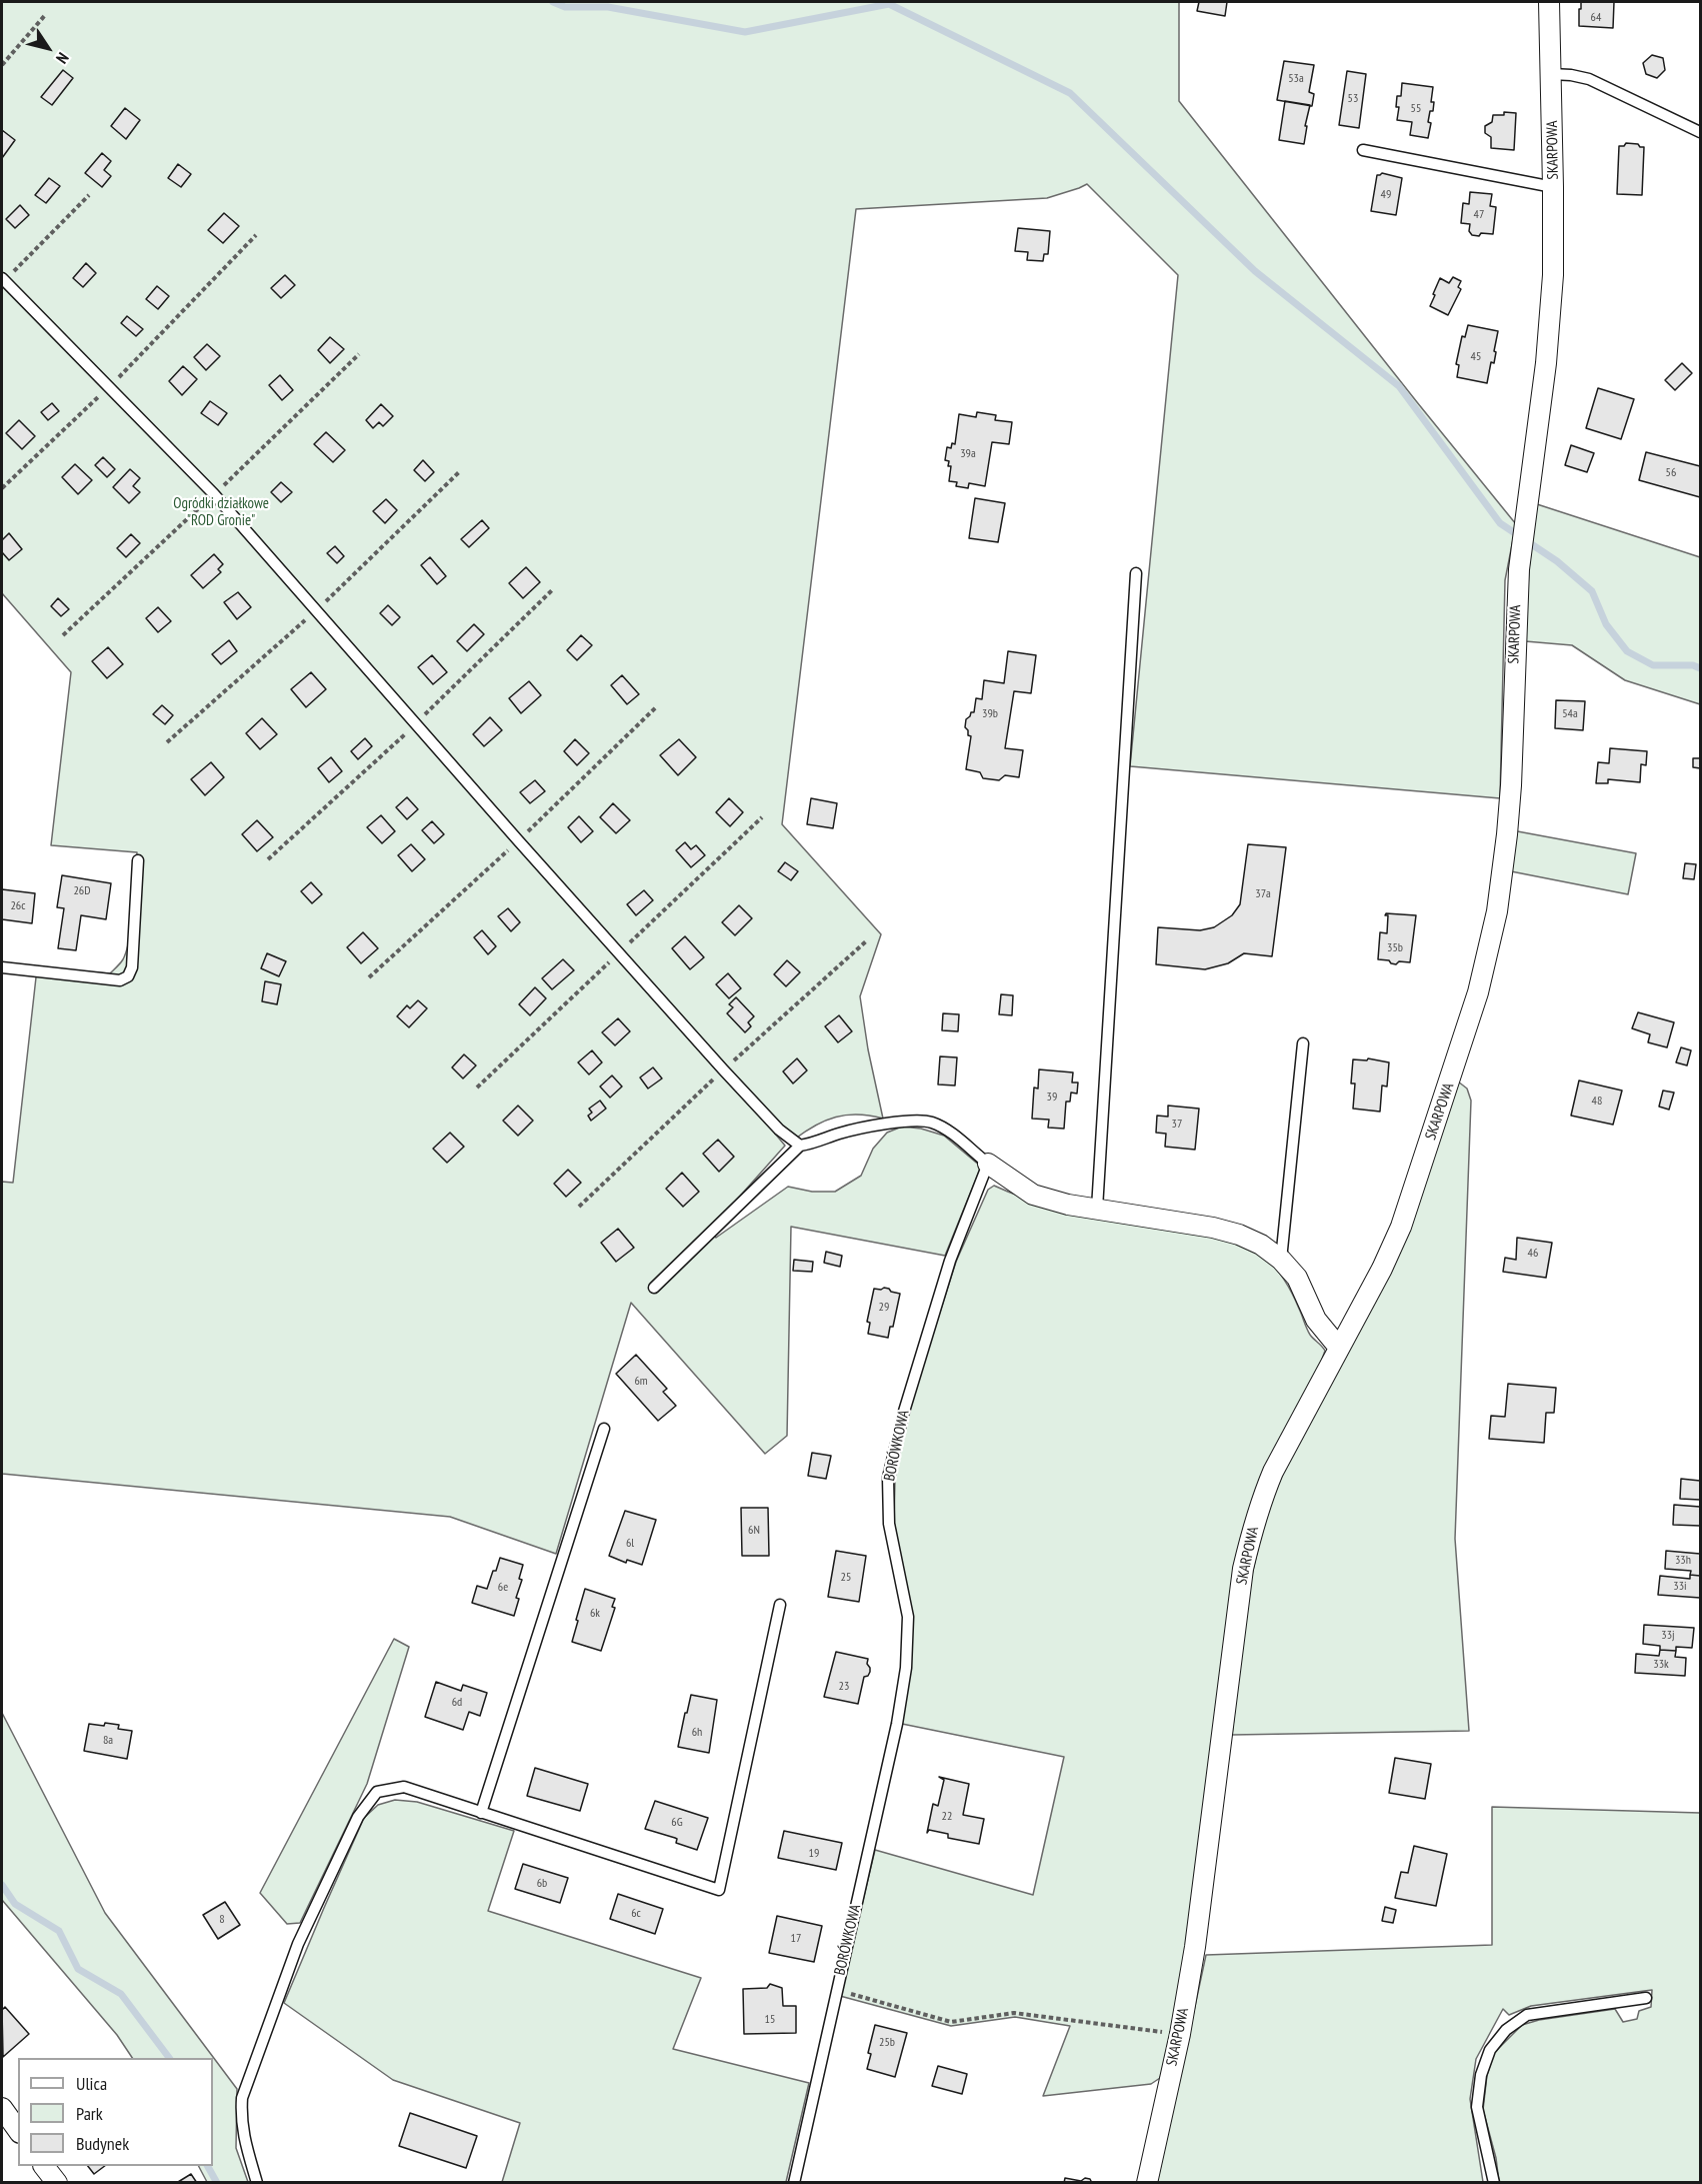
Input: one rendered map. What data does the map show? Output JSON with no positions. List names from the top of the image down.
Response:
{
  "streets": {
    "street": ["SKARPOWA"],
    "lane": ["BORÓWKOWA"]
  },
  "parks": ["Ogródki działkowe \"ROD Gronie\""],
  "house_numbers": [
    "64",
    "53a",
    "53",
    "55",
    "49",
    "47",
    "45",
    "39a",
    "56",
    "39b",
    "54a",
    "26D",
    "37a",
    "26c",
    "35b",
    "39",
    "48",
    "37",
    "46",
    "29",
    "6m",
    "6N",
    "6l",
    "33h",
    "25",
    "33i",
    "6e",
    "6k",
    "33j",
    "33k",
    "23",
    "6d",
    "6h",
    "8a",
    "22",
    "6G",
    "19",
    "6b",
    "6c",
    "8",
    "17",
    "15",
    "25b"
  ],
  "legend": ["Ulica", "Park", "Budynek"],
  "north": "bottom right"
}
